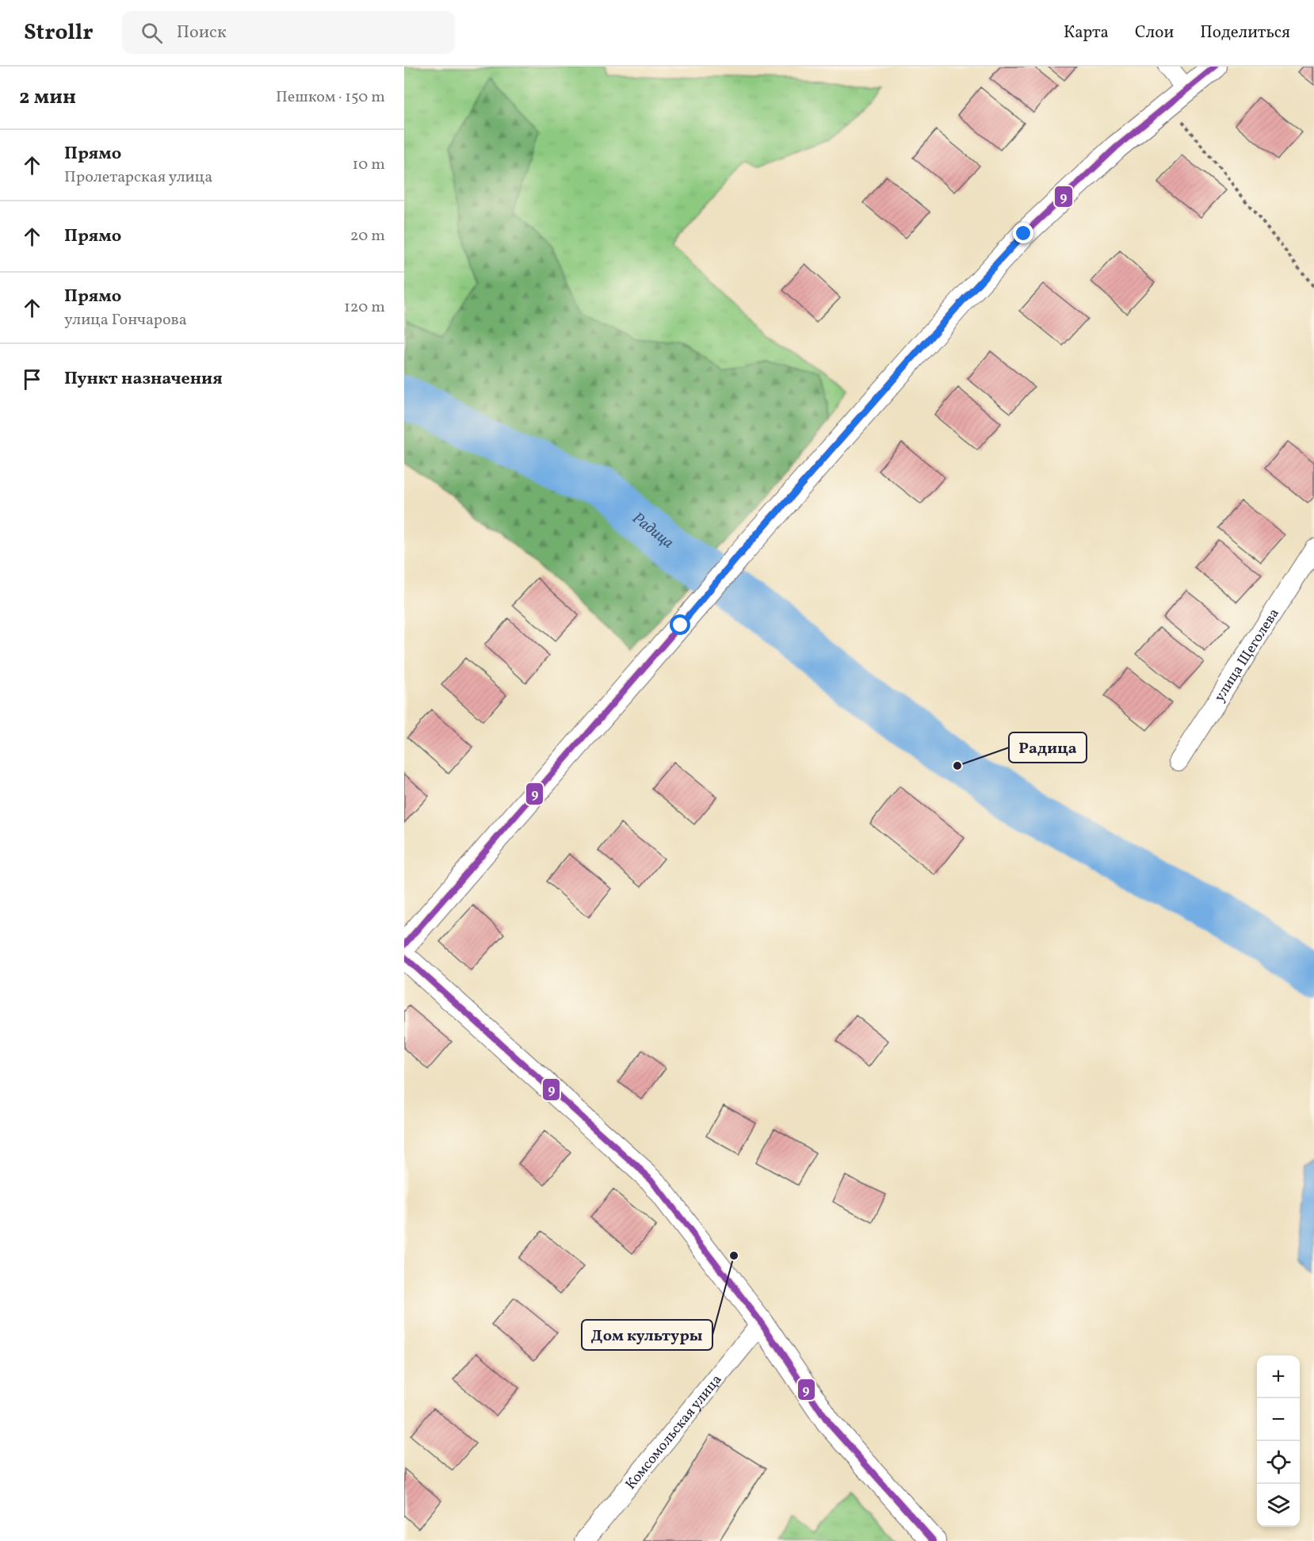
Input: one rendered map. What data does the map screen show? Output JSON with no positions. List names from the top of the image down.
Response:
{
  "streets": {
    "street": ["улица Щеголева", "Комсомольская улица"]
  },
  "water": ["Радица"],
  "places": ["Радица", "Дом культуры"],
  "lines": ["transit line 9"],
  "page": {
    "header": "Strollr",
    "search": "Поиск",
    "nav": ["Карта", "Слои", "Поделиться"],
    "heading": ["2 мин", "Пешком · 150 m"],
    "list": [
      ["Прямо", "Пролетарская улица", "10 m"],
      ["Прямо", "20 m"],
      ["Прямо", "улица Гончарова", "120 m"],
      "Пункт назначения"
    ],
    "map_buttons": ["+", "−"]
  }
}
